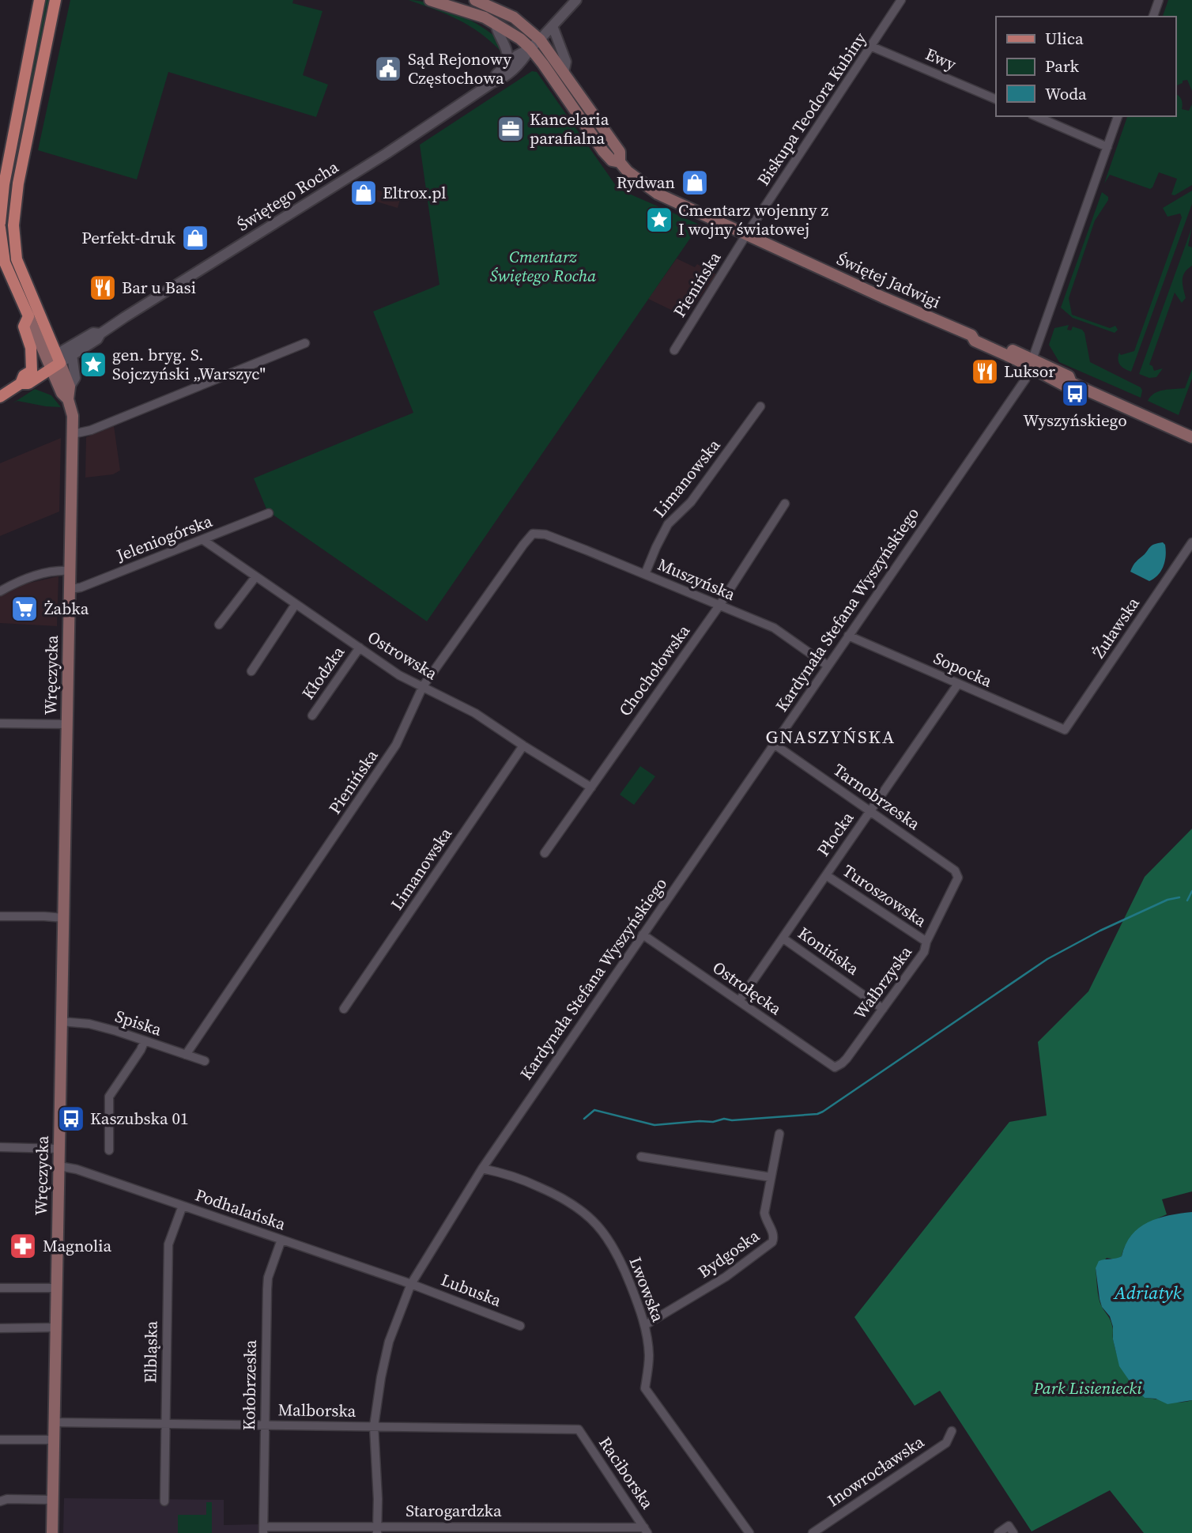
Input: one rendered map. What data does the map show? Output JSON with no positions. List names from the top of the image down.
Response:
{
  "streets": {
    "main road": ["Świętego Rocha", "Świętej Jadwigi", "Wręczycka"],
    "street": [
      "Ewy",
      "Biskupa Teodora Kubiny",
      "Pienińska",
      "Limanowska",
      "Jeleniogórska",
      "Muszyńska",
      "Kardynała Stefana Wyszyńskiego",
      "Żuławska",
      "Ostrowska",
      "Sopocka",
      "Chochołowska",
      "Kłodzka",
      "Tarnobrzeska",
      "Płocka",
      "Turoszowska",
      "Konińska",
      "Wałbrzyska",
      "Ostrołęcka",
      "Spiska",
      "Podhalańska",
      "Bydgoska",
      "Lwowska",
      "Lubuska",
      "Elbląska",
      "Kołobrzeska",
      "Malborska",
      "Inowrocławska",
      "Raciborska",
      "Starogardzka"
    ]
  },
  "crossings": [
    ["Ewy", "Biskupa Teodora Kubiny"],
    ["Biskupa Teodora Kubiny", "Świętej Jadwigi"],
    ["Biskupa Teodora Kubiny", "Pienińska"],
    ["Świętego Rocha", "Świętej Jadwigi"],
    ["Świętego Rocha", "Wręczycka"],
    ["Świętej Jadwigi", "Pienińska"],
    ["Świętej Jadwigi", "Kardynała Stefana Wyszyńskiego"],
    ["Pienińska", "Muszyńska"],
    ["Pienińska", "Ostrowska"],
    ["Pienińska", "Spiska"],
    ["Limanowska", "Muszyńska"],
    ["Limanowska", "Ostrowska"],
    ["Jeleniogórska", "Ostrowska"],
    ["Jeleniogórska", "Wręczycka"],
    ["Muszyńska", "Kardynała Stefana Wyszyńskiego"],
    ["Muszyńska", "Chochołowska"],
    ["Kardynała Stefana Wyszyńskiego", "Sopocka"],
    ["Kardynała Stefana Wyszyńskiego", "Tarnobrzeska"],
    ["Kardynała Stefana Wyszyńskiego", "Ostrołęcka"],
    ["Kardynała Stefana Wyszyńskiego", "Podhalańska"],
    ["Kardynała Stefana Wyszyńskiego", "Lwowska"],
    ["Kardynała Stefana Wyszyńskiego", "Lubuska"],
    ["Kardynała Stefana Wyszyńskiego", "Malborska"],
    ["Kardynała Stefana Wyszyńskiego", "Starogardzka"],
    ["Żuławska", "Sopocka"],
    ["Ostrowska", "Chochołowska"],
    ["Ostrowska", "Kłodzka"],
    ["Sopocka", "Płocka"],
    ["Wręczycka", "Spiska"],
    ["Wręczycka", "Podhalańska"],
    ["Wręczycka", "Malborska"],
    ["Tarnobrzeska", "Płocka"],
    ["Tarnobrzeska", "Wałbrzyska"],
    ["Płocka", "Turoszowska"],
    ["Płocka", "Konińska"],
    ["Płocka", "Ostrołęcka"],
    ["Turoszowska", "Wałbrzyska"],
    ["Konińska", "Wałbrzyska"],
    ["Wałbrzyska", "Ostrołęcka"],
    ["Podhalańska", "Lubuska"],
    ["Podhalańska", "Elbląska"],
    ["Podhalańska", "Kołobrzeska"],
    ["Bydgoska", "Lwowska"],
    ["Elbląska", "Malborska"],
    ["Kołobrzeska", "Malborska"],
    ["Kołobrzeska", "Starogardzka"],
    ["Malborska", "Raciborska"],
    ["Raciborska", "Starogardzka"]
  ],
  "districts": ["GNASZYŃSKA"],
  "water": ["Adriatyk"],
  "parks": ["Cmentarz Świętego Rocha", "Park Lisieniecki"],
  "places": {
    "public building": ["Sąd Rejonowy Częstochowa"],
    "office": ["Kancelaria parafialna"],
    "shop": ["Rydwan", "Eltrox.pl", "Perfekt-druk"],
    "place": ["Cmentarz wojenny z I wojny światowej", "gen. bryg. S. Sojczyński „Warszyc\""],
    "restaurant": ["Bar u Basi", "Luksor"],
    "bus stop": ["Wyszyńskiego", "Kaszubska 01"],
    "supermarket": ["Żabka"],
    "pharmacy": ["Magnolia"]
  },
  "legend": ["Ulica", "Park", "Woda"]
}
